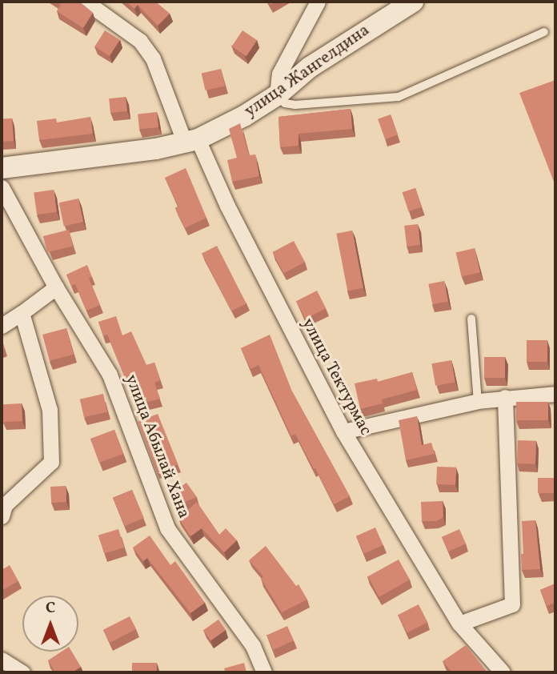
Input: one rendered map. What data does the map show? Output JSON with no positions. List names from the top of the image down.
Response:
{
  "streets": {
    "street": ["улица Жангелдина", "улица Тектурмас", "улица Абылай Хана"]
  },
  "crossings": [
    ["улица Жангелдина", "улица Тектурмас"]
  ],
  "north": "top"
}
